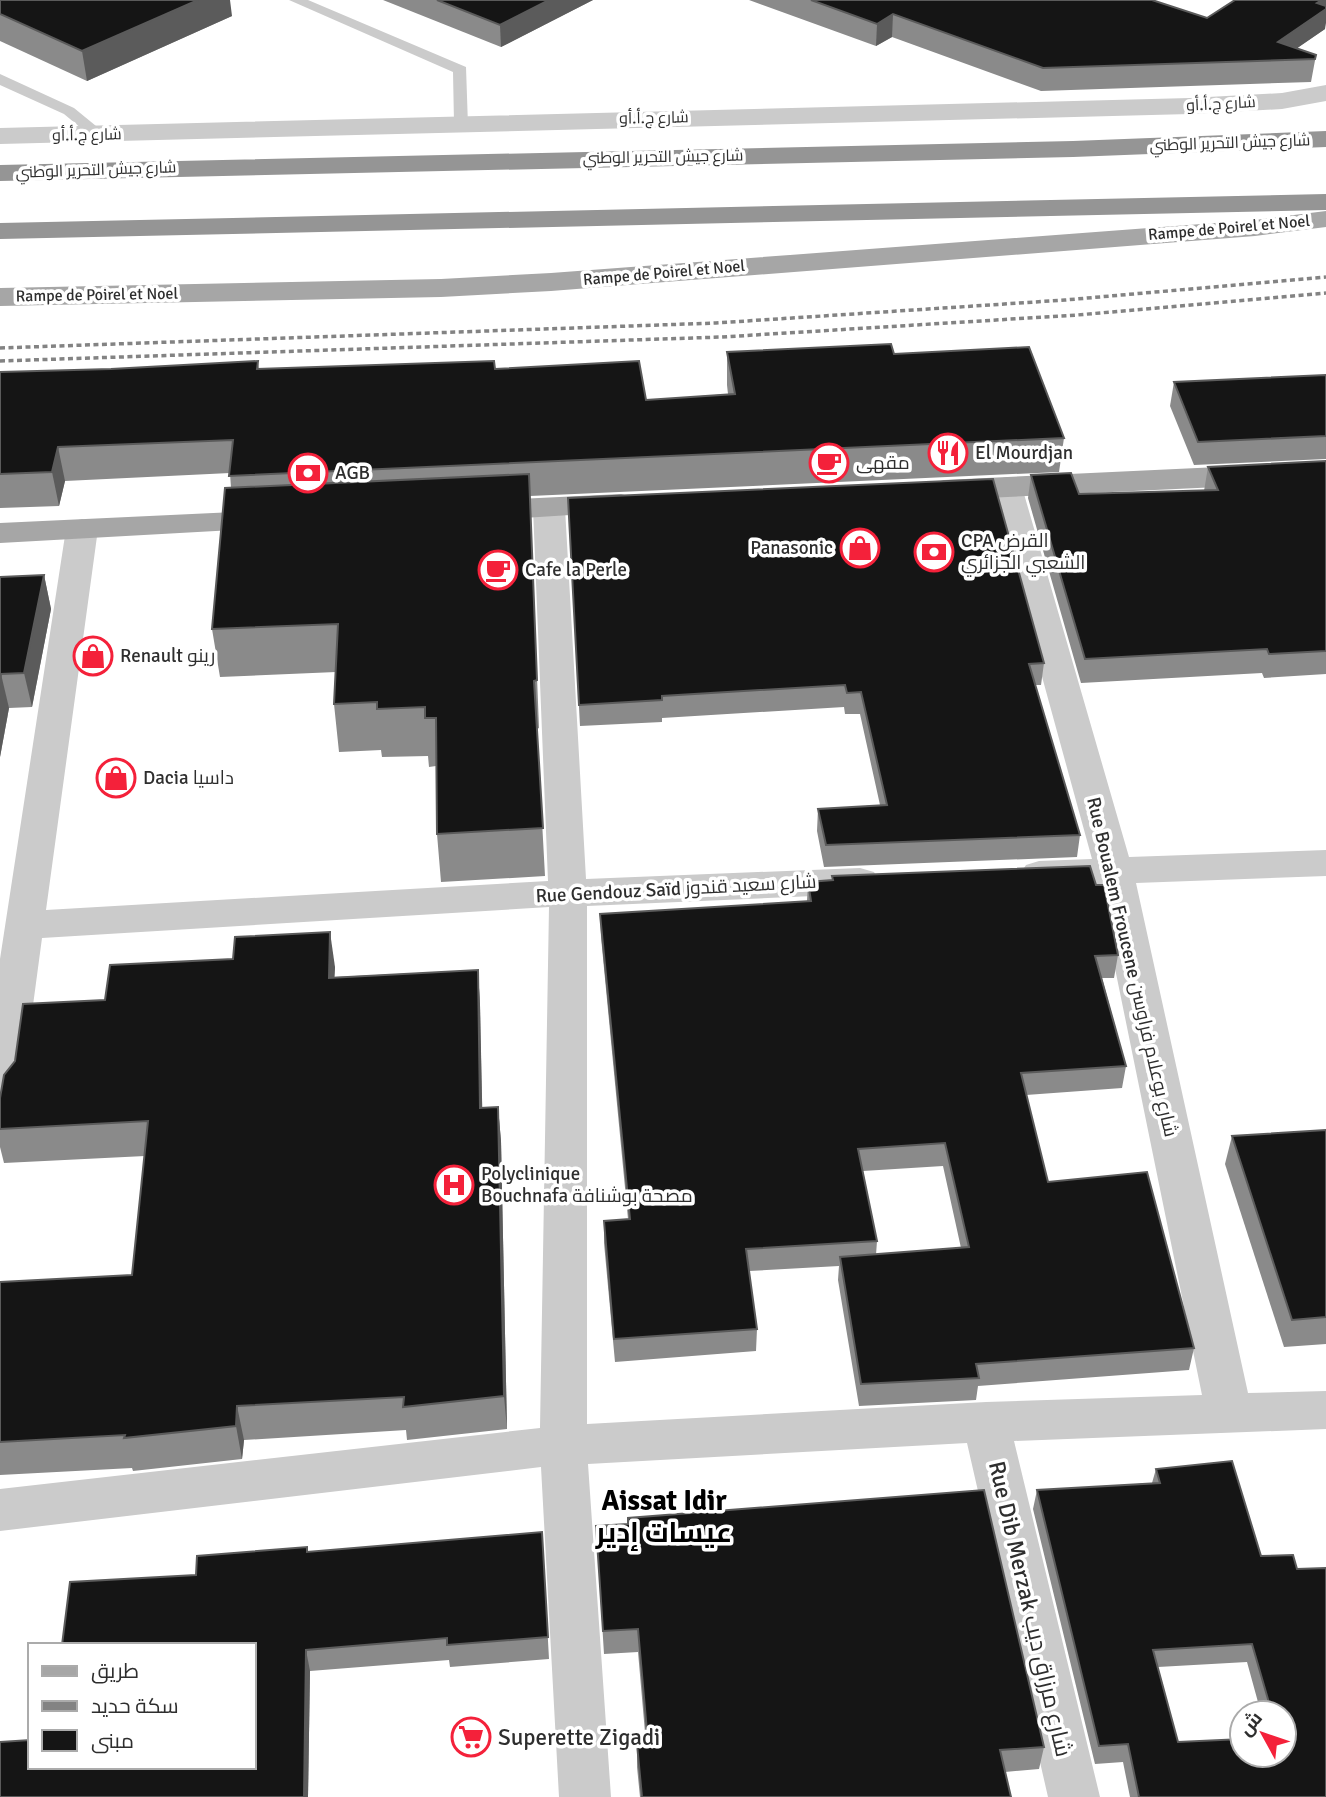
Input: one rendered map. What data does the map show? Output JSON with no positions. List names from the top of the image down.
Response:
{
  "streets": {
    "highway": ["شارع جيش التحرير الوطني"],
    "main road": ["Rampe de Poirel et Noel"],
    "street": [
      "شارع ج.أ.أو",
      "Rue Gendouz Saïd شارع سعيد قندوز",
      "Rue Boualem Froucene شارع بوعلام فراوسن",
      "Rue Dib Merzak شارع مرزاق ديب"
    ]
  },
  "districts": ["Aissat Idir عيسات إدير"],
  "places": {
    "restaurant": ["El Mourdjan"],
    "cafe": ["مقهى", "Cafe la Perle"],
    "bank": ["AGB", "CPA القرض الشعبي الجزائري"],
    "shop": ["Panasonic", "Renault رينو", "Dacia داسيا"],
    "hospital": ["Polyclinique Bouchnafa مصحة بوشنافة"],
    "supermarket": ["Superette Zigadi"]
  },
  "legend": ["طريق", "سكة حديد", "مبنى"],
  "north": "top left"
}
